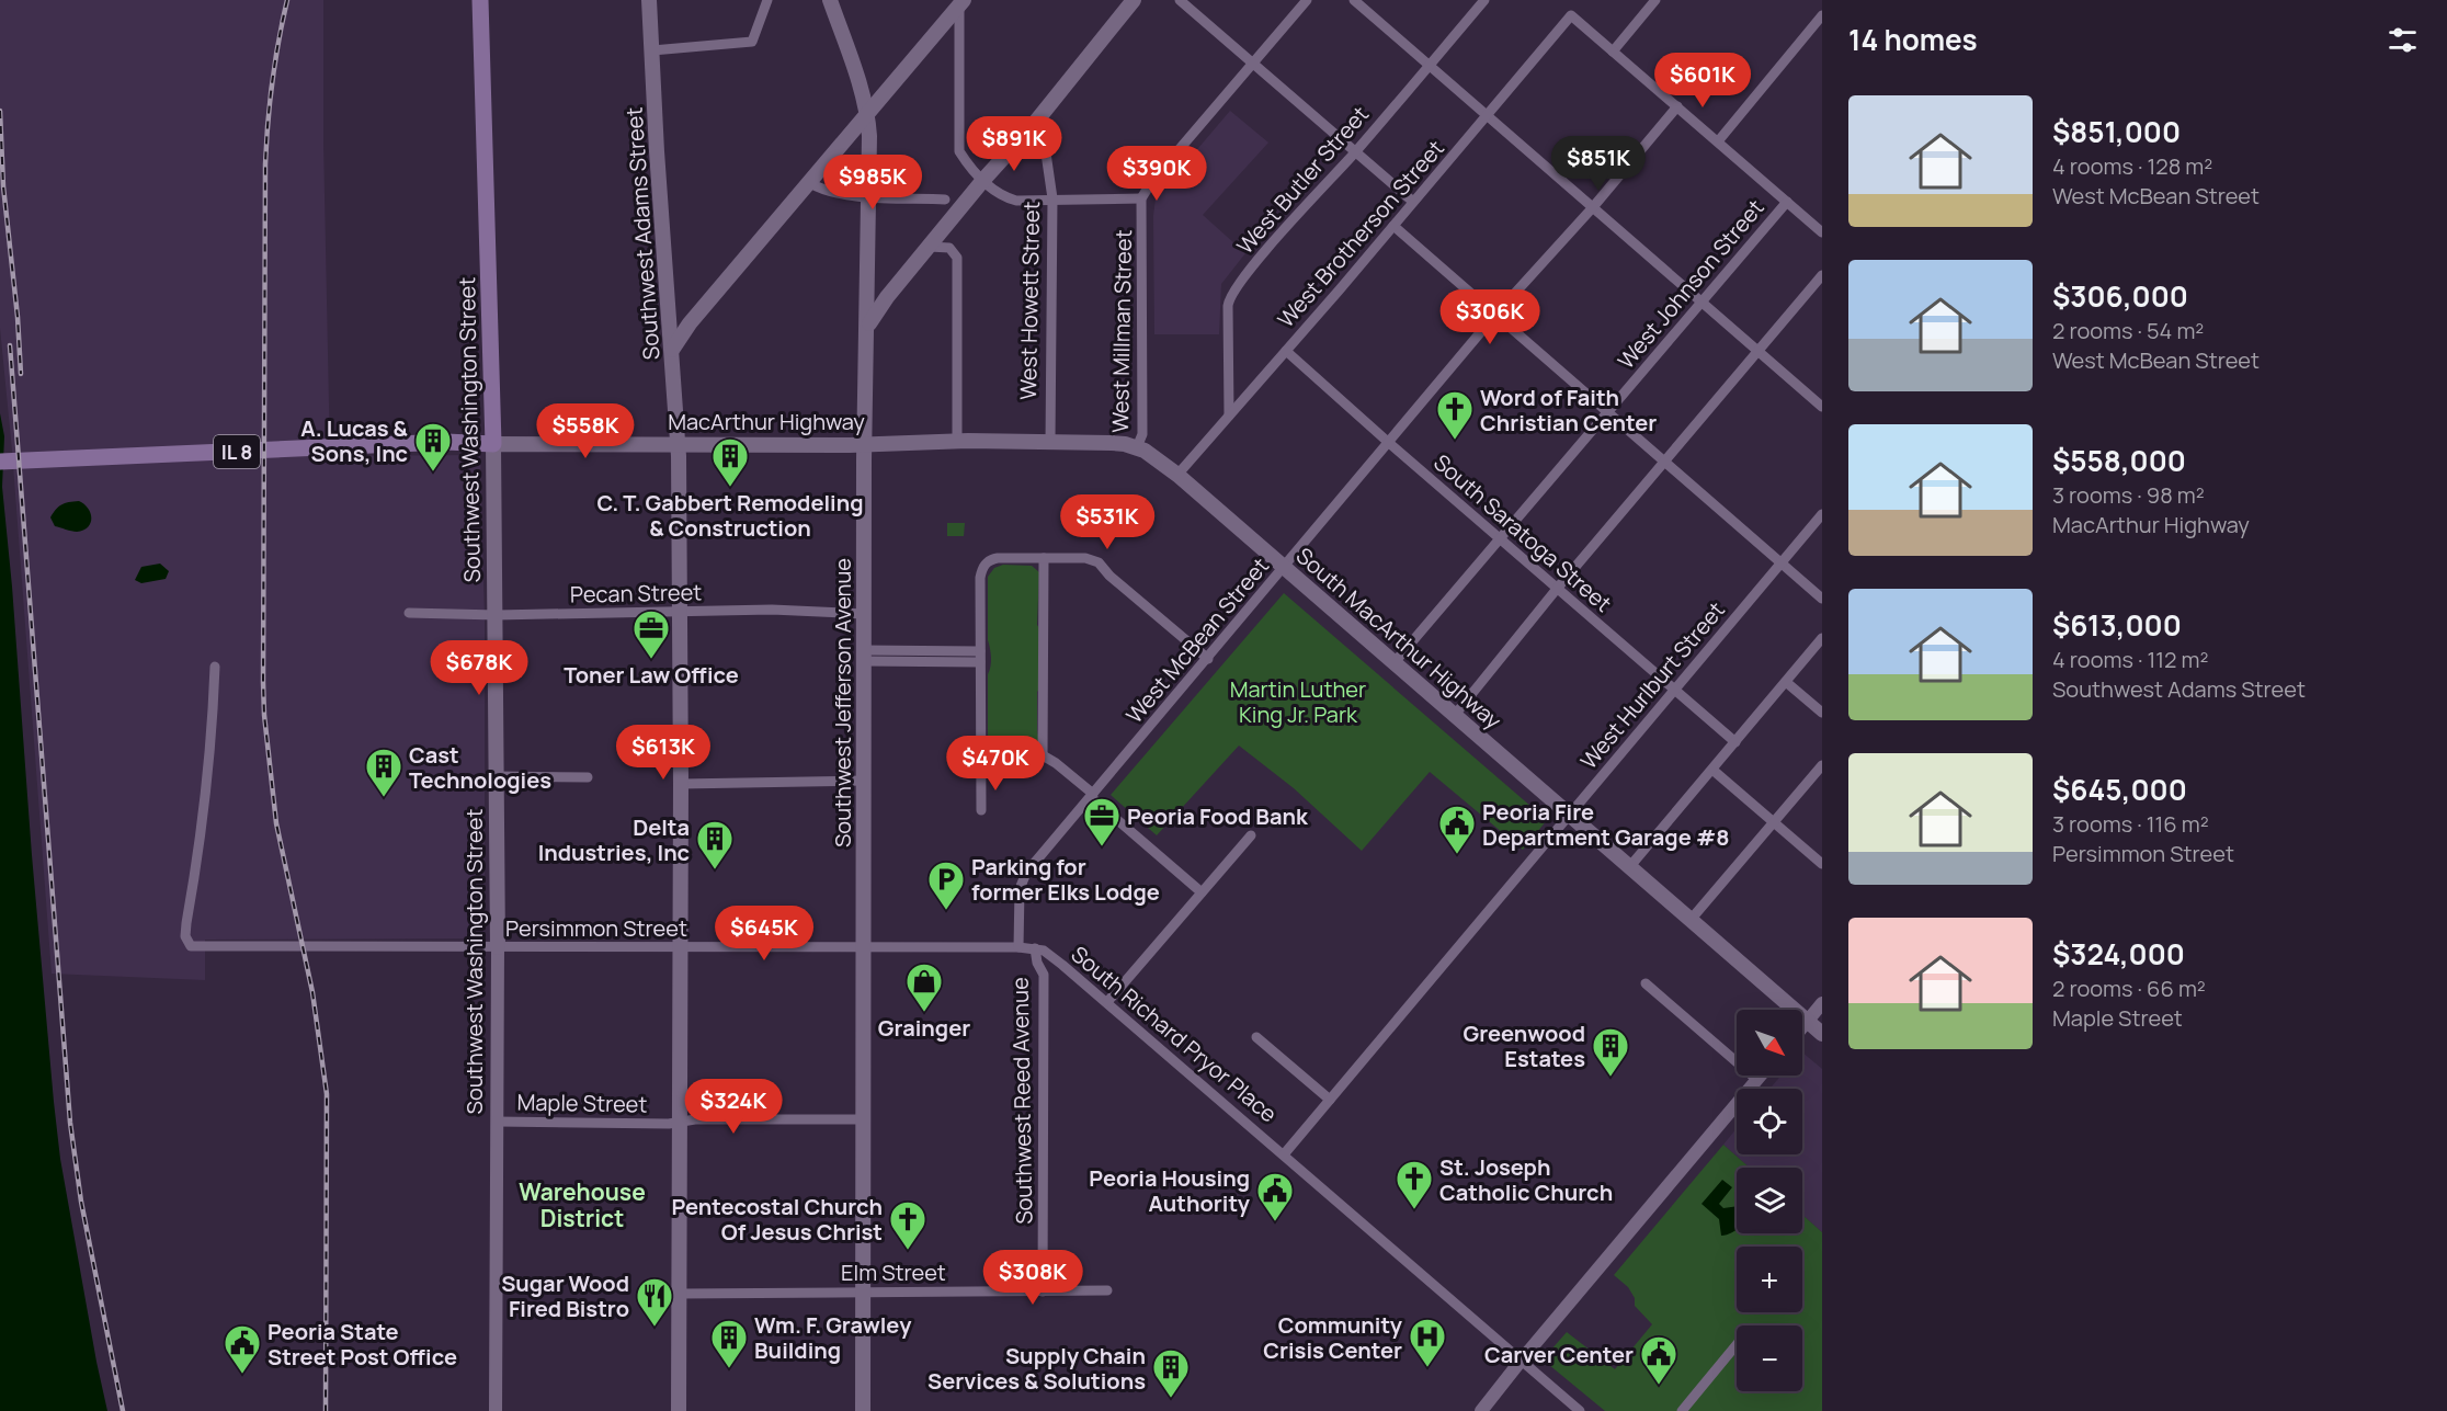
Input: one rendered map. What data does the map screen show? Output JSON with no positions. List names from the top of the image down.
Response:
{
  "streets": {
    "main road": [
      "Southwest Adams Street",
      "MacArthur Highway",
      "Southwest Washington Street",
      "IL 8",
      "South MacArthur Highway",
      "Southwest Jefferson Avenue"
    ],
    "street": [
      "West Butler Street",
      "West Brotherson Street",
      "West Johnson Street",
      "West Howett Street",
      "West Millman Street",
      "South Saratoga Street",
      "Pecan Street",
      "West McBean Street",
      "West Hurlburt Street",
      "Persimmon Street",
      "South Richard Pryor Place",
      "Southwest Reed Avenue",
      "Maple Street",
      "Elm Street"
    ]
  },
  "crossings": [
    ["West Butler Street", "West Brotherson Street"],
    ["Southwest Adams Street", "MacArthur Highway"],
    ["Southwest Adams Street", "Pecan Street"],
    ["Southwest Adams Street", "Persimmon Street"],
    ["Southwest Adams Street", "Maple Street"],
    ["Southwest Adams Street", "Elm Street"],
    ["West Brotherson Street", "South Saratoga Street"],
    ["West Brotherson Street", "South MacArthur Highway"],
    ["West Johnson Street", "South Saratoga Street"],
    ["West Johnson Street", "South MacArthur Highway"],
    ["West Howett Street", "MacArthur Highway"],
    ["West Millman Street", "MacArthur Highway"],
    ["West Millman Street", "South MacArthur Highway"],
    ["MacArthur Highway", "Southwest Washington Street"],
    ["MacArthur Highway", "South MacArthur Highway"],
    ["MacArthur Highway", "Southwest Jefferson Avenue"],
    ["Southwest Washington Street", "Pecan Street"],
    ["Southwest Washington Street", "Persimmon Street"],
    ["Southwest Washington Street", "Maple Street"],
    ["South Saratoga Street", "West McBean Street"],
    ["South Saratoga Street", "West Hurlburt Street"],
    ["Pecan Street", "Southwest Jefferson Avenue"],
    ["South MacArthur Highway", "West McBean Street"],
    ["South MacArthur Highway", "West Hurlburt Street"],
    ["West McBean Street", "Persimmon Street"],
    ["West Hurlburt Street", "South Richard Pryor Place"],
    ["Southwest Jefferson Avenue", "Persimmon Street"],
    ["Southwest Jefferson Avenue", "Maple Street"],
    ["Southwest Jefferson Avenue", "Elm Street"],
    ["Persimmon Street", "South Richard Pryor Place"],
    ["Persimmon Street", "Southwest Reed Avenue"],
    ["South Richard Pryor Place", "Southwest Reed Avenue"],
    ["Southwest Reed Avenue", "Elm Street"]
  ],
  "districts": ["Warehouse District"],
  "parks": ["Martin Luther King Jr. Park"],
  "places": {
    "church": ["Word of Faith Christian Center", "St. Joseph Catholic Church", "Pentecostal Church Of Jesus Christ"],
    "building": [
      "A. Lucas & Sons, Inc",
      "C. T. Gabbert Remodeling & Construction",
      "Cast Technologies",
      "Delta Industries, Inc",
      "Greenwood Estates",
      "Wm. F. Grawley Building",
      "Supply Chain Services & Solutions"
    ],
    "office": ["Toner Law Office", "Peoria Food Bank"],
    "public building": [
      "Peoria Fire Department Garage #8",
      "Peoria Housing Authority",
      "Peoria State Street Post Office",
      "Carver Center"
    ],
    "parking": ["Parking for former Elks Lodge"],
    "shop": ["Grainger"],
    "restaurant": ["Sugar Wood Fired Bistro"],
    "hospital": ["Community Crisis Center"]
  },
  "north": "bottom right",
  "page": {
    "heading": "14 homes",
    "price": [
      "$601K",
      "$891K",
      "$851K",
      "$390K",
      "$985K",
      "$306K",
      "$558K",
      "$531K",
      "$678K",
      "$613K",
      "$470K",
      "$645K",
      "$324K",
      "$308K"
    ],
    "list": [
      {
        "name": "$851,000",
        "note": "4 rooms · 128 m² · West McBean Street"
      },
      {
        "name": "$306,000",
        "note": "2 rooms · 54 m² · West McBean Street"
      },
      {
        "name": "$558,000",
        "note": "3 rooms · 98 m² · MacArthur Highway"
      },
      {
        "name": "$613,000",
        "note": "4 rooms · 112 m² · Southwest Adams Street"
      },
      {
        "name": "$645,000",
        "note": "3 rooms · 116 m² · Persimmon Street"
      },
      {
        "name": "$324,000",
        "note": "2 rooms · 66 m² · Maple Street"
      }
    ],
    "map_buttons": ["+", "−"]
  }
}
